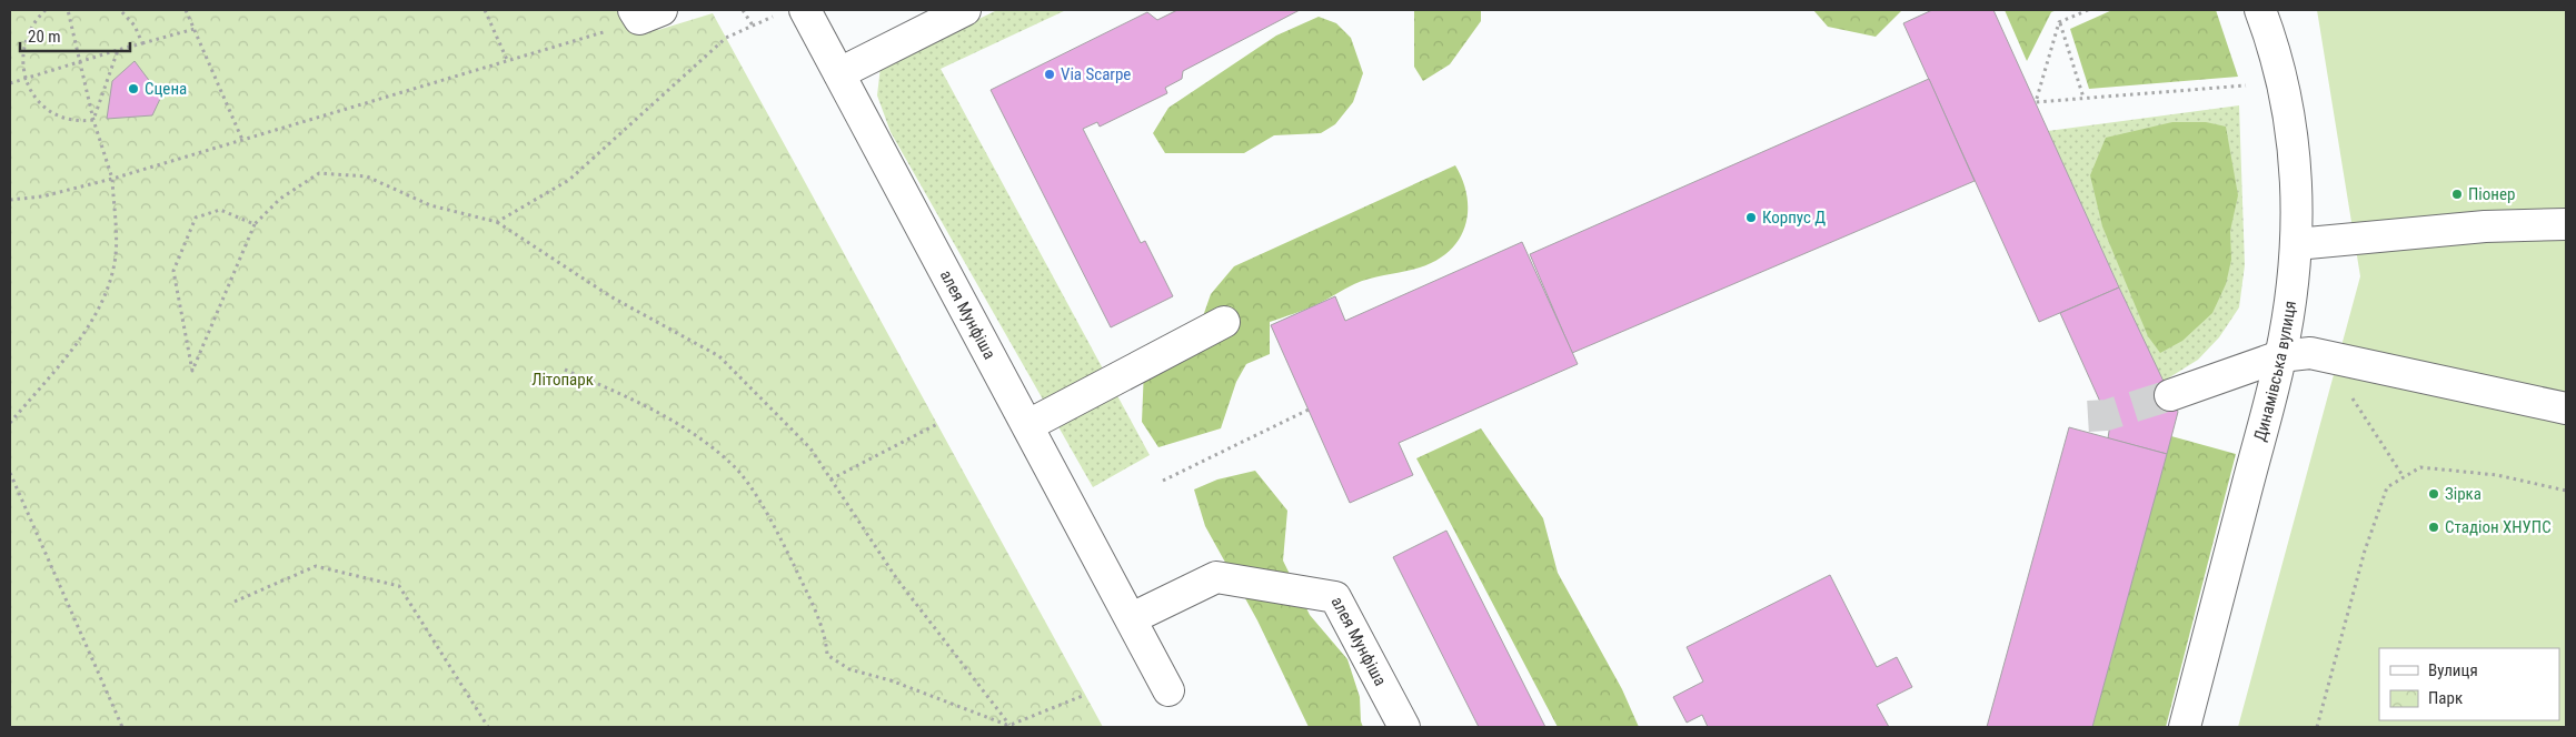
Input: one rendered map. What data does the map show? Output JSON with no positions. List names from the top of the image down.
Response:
{
  "streets": {
    "street": ["алея Мунфіша", "Динамівська вулиця"]
  },
  "parks": ["Літопарк"],
  "places": [
    "Via Scarpe",
    "Сцена",
    "Піонер",
    "Корпус Д",
    "Зірка",
    "Стадіон ХНУПС"
  ],
  "legend": ["Вулиця", "Парк"],
  "scale_bar": "20 m"
}
